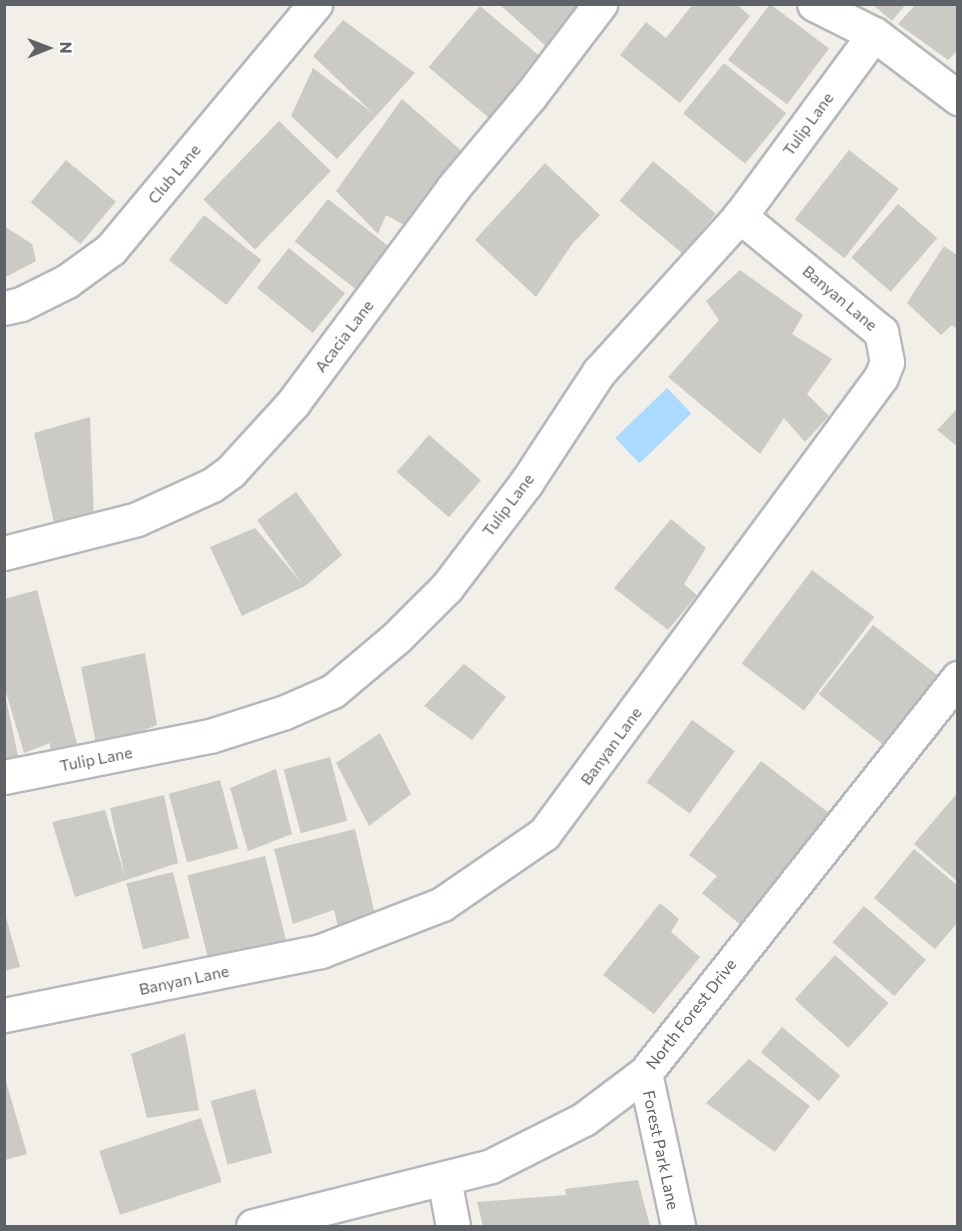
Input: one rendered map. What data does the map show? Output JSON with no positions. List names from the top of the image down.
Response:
{
  "streets": {
    "street": [
      "Tulip Lane",
      "Club Lane",
      "Banyan Lane",
      "Acacia Lane",
      "North Forest Drive",
      "Forest Park Lane"
    ]
  },
  "crossings": [
    ["Tulip Lane", "Banyan Lane"],
    ["North Forest Drive", "Forest Park Lane"]
  ],
  "north": "right"
}
